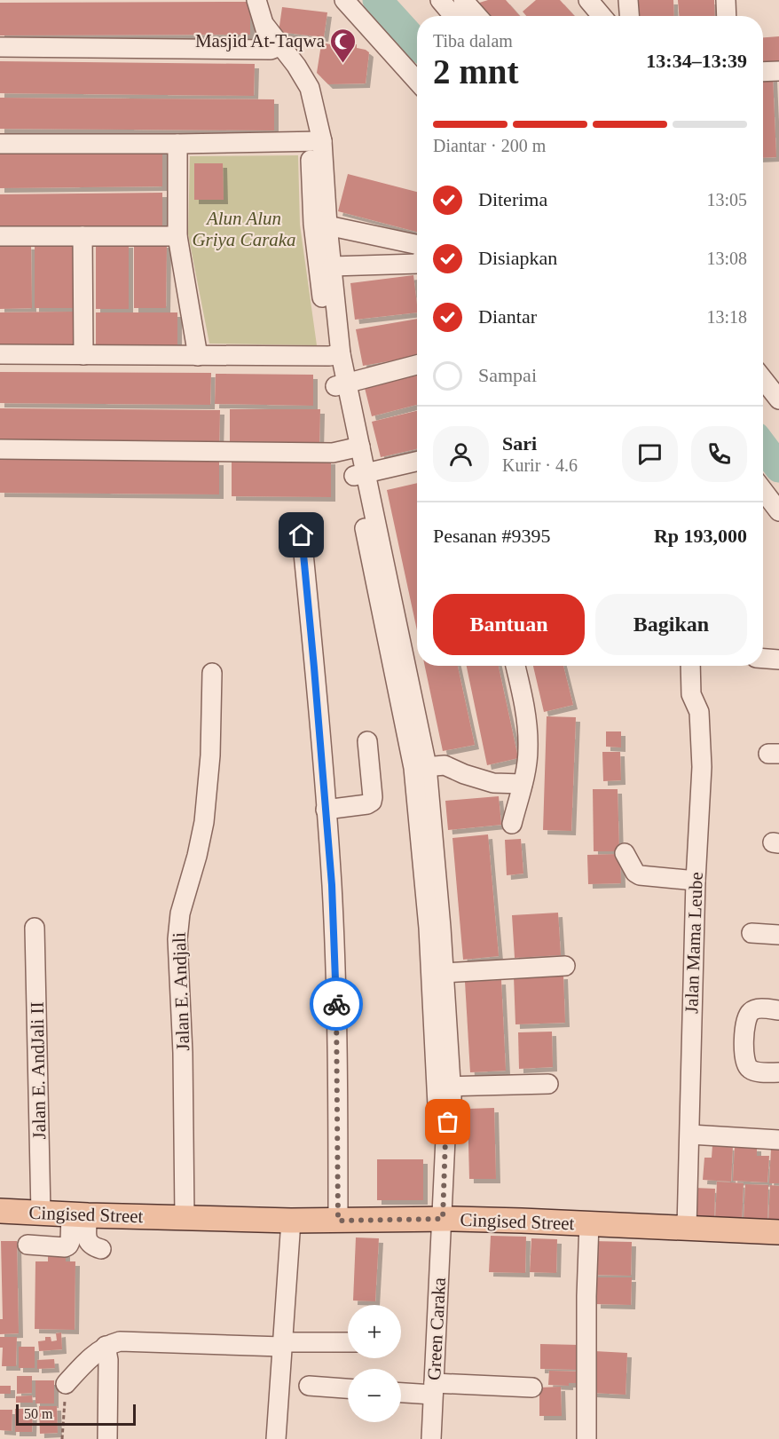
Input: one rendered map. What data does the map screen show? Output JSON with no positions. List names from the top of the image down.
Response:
{
  "streets": {
    "main road": ["Cingised Street"],
    "street": [
      "Jalan Mama Leube",
      "Jalan E. Andjali",
      "Jalan E. AndJali II",
      "Green Caraka"
    ]
  },
  "crossings": [
    ["Jalan Mama Leube", "Cingised Street"],
    ["Jalan E. Andjali", "Cingised Street"],
    ["Jalan E. AndJali II", "Cingised Street"],
    ["Cingised Street", "Green Caraka"]
  ],
  "parks": ["Alun Alun Griya Caraka"],
  "places": {
    "mosque": ["Masjid At-Taqwa"]
  },
  "scale_bar": "50 m",
  "page": {
    "heading": ["2 mnt", "Tiba dalam", "13:34–13:39"],
    "panel": [
      "Sari",
      "Kurir · 4.6",
      "Pesanan #9395",
      "Rp 193,000"
    ],
    "bar": "Diantar · 200 m",
    "list": [
      ["Diterima", "13:05"],
      ["Disiapkan", "13:08"],
      ["Diantar", "13:18"],
      "Sampai"
    ],
    "buttons": ["Bantuan", "Bagikan"],
    "map_buttons": ["+", "−"],
    "scale": "50 m"
  }
}
